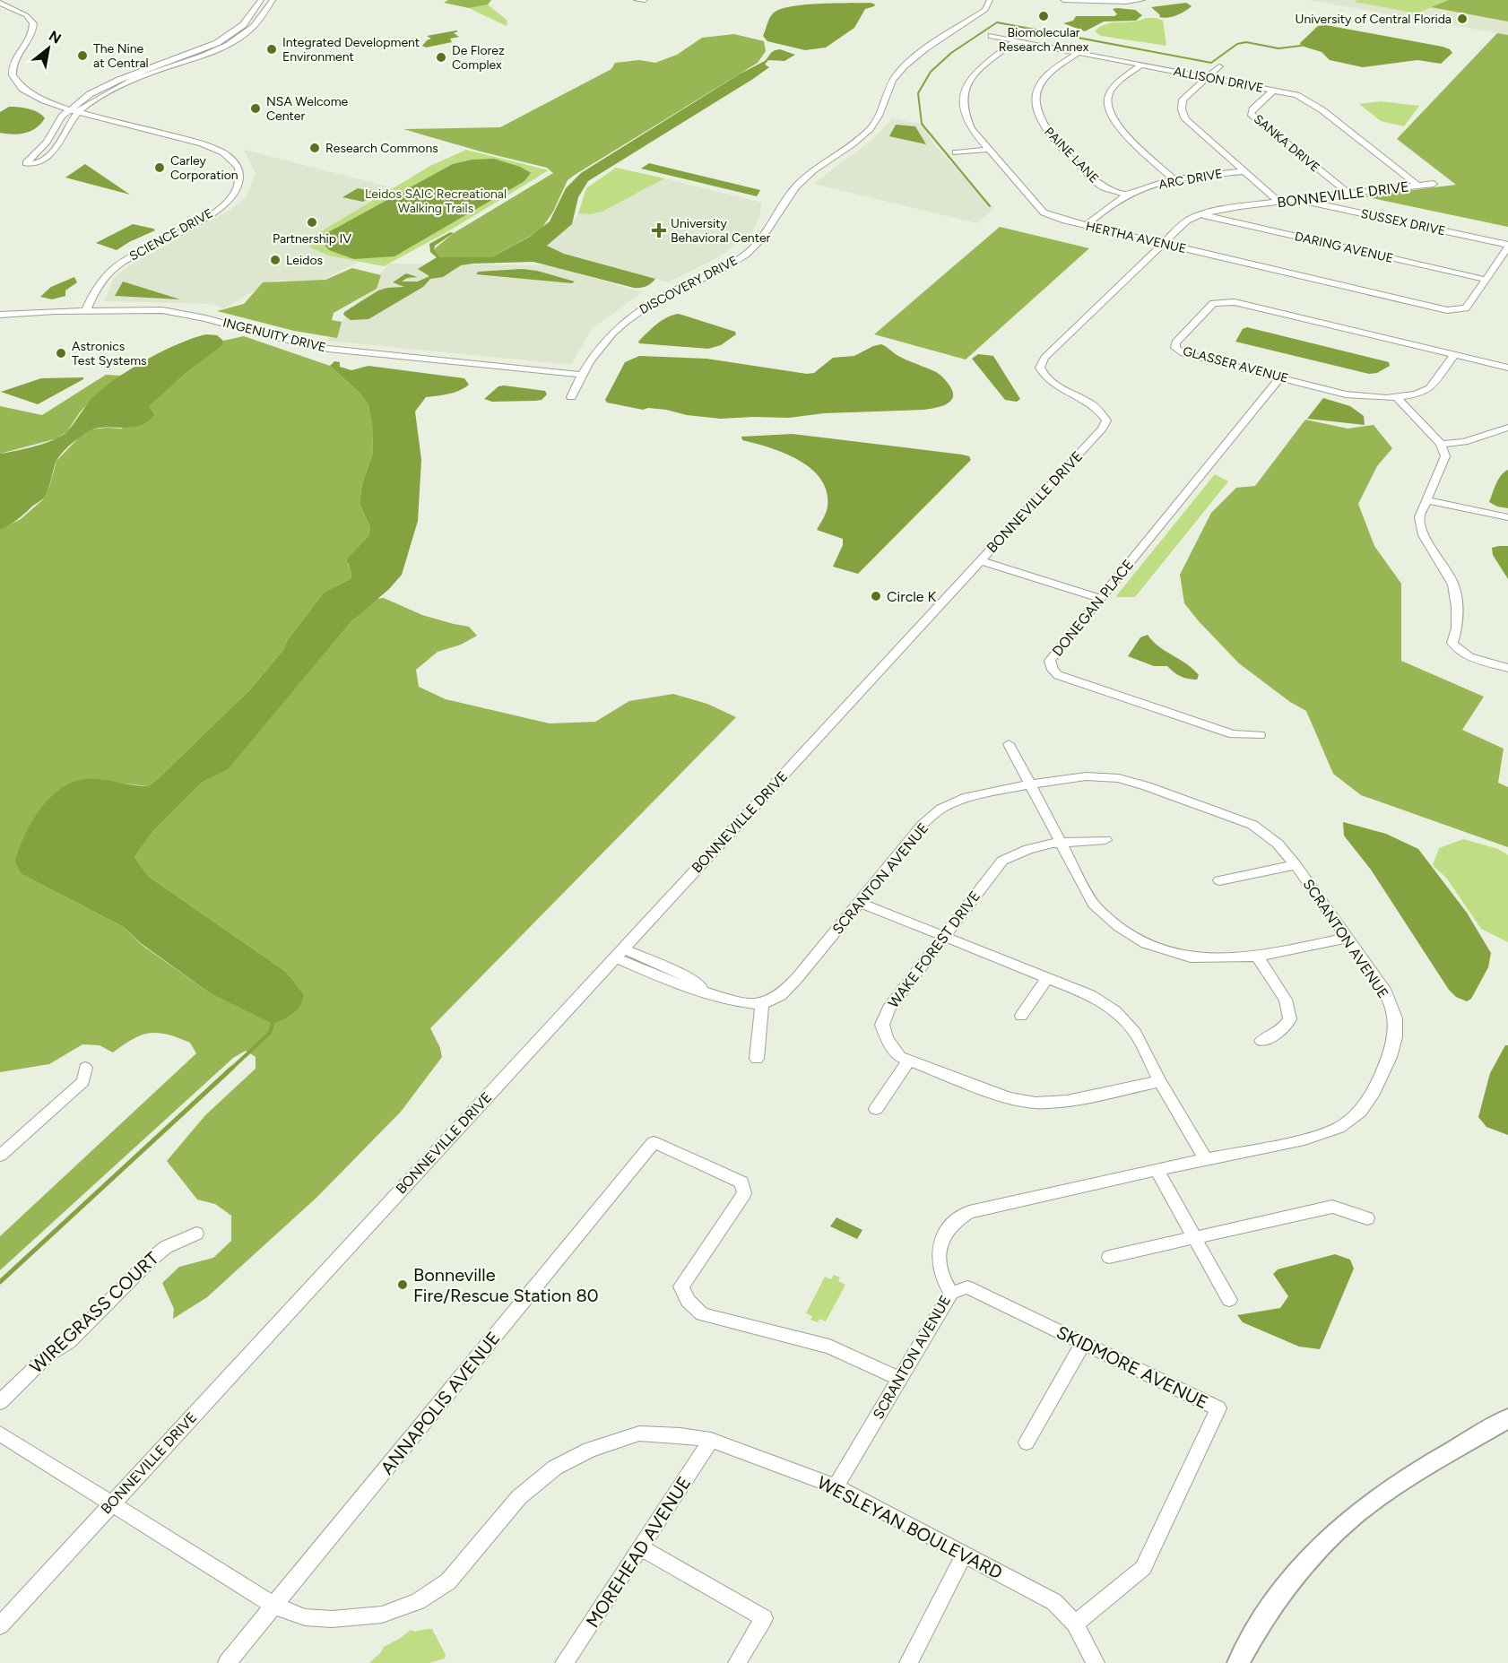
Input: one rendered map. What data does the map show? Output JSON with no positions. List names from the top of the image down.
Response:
{
  "streets": {
    "street": [
      "ALLISON DRIVE",
      "SANKA DRIVE",
      "PAINE LANE",
      "ARC DRIVE",
      "BONNEVILLE DRIVE",
      "SUSSEX DRIVE",
      "SCIENCE DRIVE",
      "HERTHA AVENUE",
      "DARING AVENUE",
      "DISCOVERY DRIVE",
      "INGENUITY DRIVE",
      "GLASSER AVENUE",
      "DONEGAN PLACE",
      "SCRANTON AVENUE",
      "WAKE FOREST DRIVE",
      "WIREGRASS COURT",
      "SKIDMORE AVENUE",
      "ANNAPOLIS AVENUE",
      "WESLEYAN BOULEVARD",
      "MOREHEAD AVENUE"
    ]
  },
  "crossings": [
    ["ALLISON DRIVE", "SANKA DRIVE"],
    ["ALLISON DRIVE", "PAINE LANE"],
    ["ALLISON DRIVE", "BONNEVILLE DRIVE"],
    ["ALLISON DRIVE", "HERTHA AVENUE"],
    ["SANKA DRIVE", "BONNEVILLE DRIVE"],
    ["PAINE LANE", "ARC DRIVE"],
    ["ARC DRIVE", "HERTHA AVENUE"],
    ["BONNEVILLE DRIVE", "SUSSEX DRIVE"],
    ["BONNEVILLE DRIVE", "HERTHA AVENUE"],
    ["BONNEVILLE DRIVE", "DARING AVENUE"],
    ["BONNEVILLE DRIVE", "WESLEYAN BOULEVARD"],
    ["SCIENCE DRIVE", "INGENUITY DRIVE"],
    ["HERTHA AVENUE", "DARING AVENUE"],
    ["DISCOVERY DRIVE", "INGENUITY DRIVE"],
    ["GLASSER AVENUE", "DONEGAN PLACE"],
    ["SCRANTON AVENUE", "SKIDMORE AVENUE"],
    ["SCRANTON AVENUE", "ANNAPOLIS AVENUE"],
    ["SCRANTON AVENUE", "WESLEYAN BOULEVARD"],
    ["SKIDMORE AVENUE", "WESLEYAN BOULEVARD"],
    ["ANNAPOLIS AVENUE", "WESLEYAN BOULEVARD"],
    ["WESLEYAN BOULEVARD", "MOREHEAD AVENUE"]
  ],
  "parks": ["Leidos SAIC Recreational Walking Trails"],
  "places": {
    "other": [
      "Biomolecular Research Annex",
      "University of Central Florida",
      "Integrated Development Environment",
      "The Nine at Central",
      "De Florez Complex",
      "NSA Welcome Center",
      "Research Commons",
      "Carley Corporation",
      "Partnership IV",
      "Leidos",
      "Astronics Test Systems",
      "Circle K",
      "Bonneville Fire/Rescue Station 80"
    ],
    "health": ["University Behavioral Center"]
  },
  "north": "top right"
}
